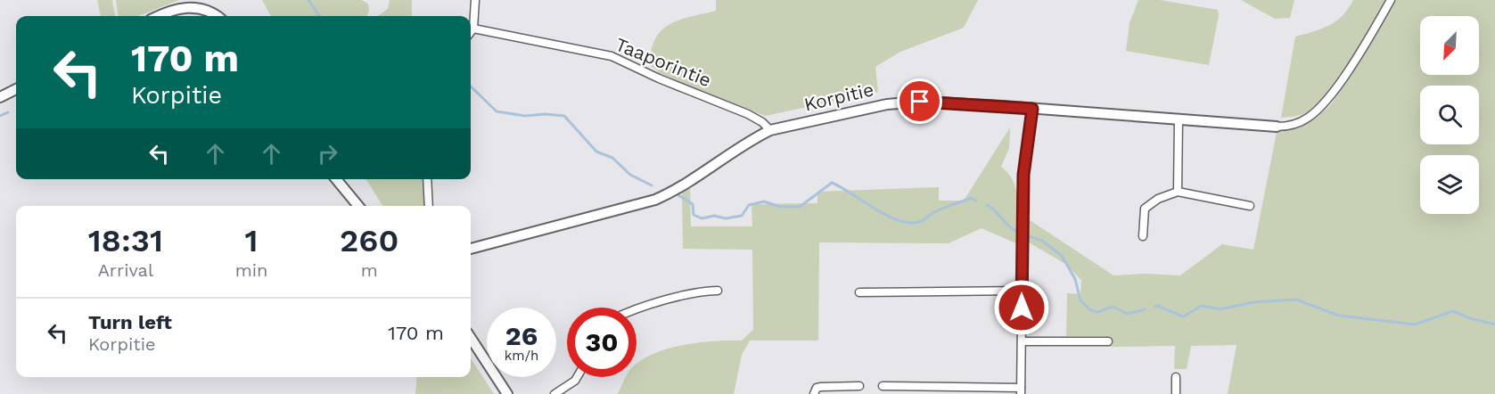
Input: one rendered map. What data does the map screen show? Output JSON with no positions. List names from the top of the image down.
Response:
{
  "streets": {
    "street": ["Taaporintie", "Korpitie"]
  },
  "crossings": [
    ["Taaporintie", "Korpitie"]
  ],
  "north": "bottom left",
  "page": {
    "turn": ["170 m", "Korpitie"],
    "eta": [
      "18:31",
      "Arrival",
      "1",
      "min",
      "260",
      "m"
    ],
    "list": [
      {
        "name": "Turn left",
        "note": "Korpitie",
        "value": "170 m"
      }
    ],
    "speed": "26 km/h",
    "limit": "30"
  }
}
